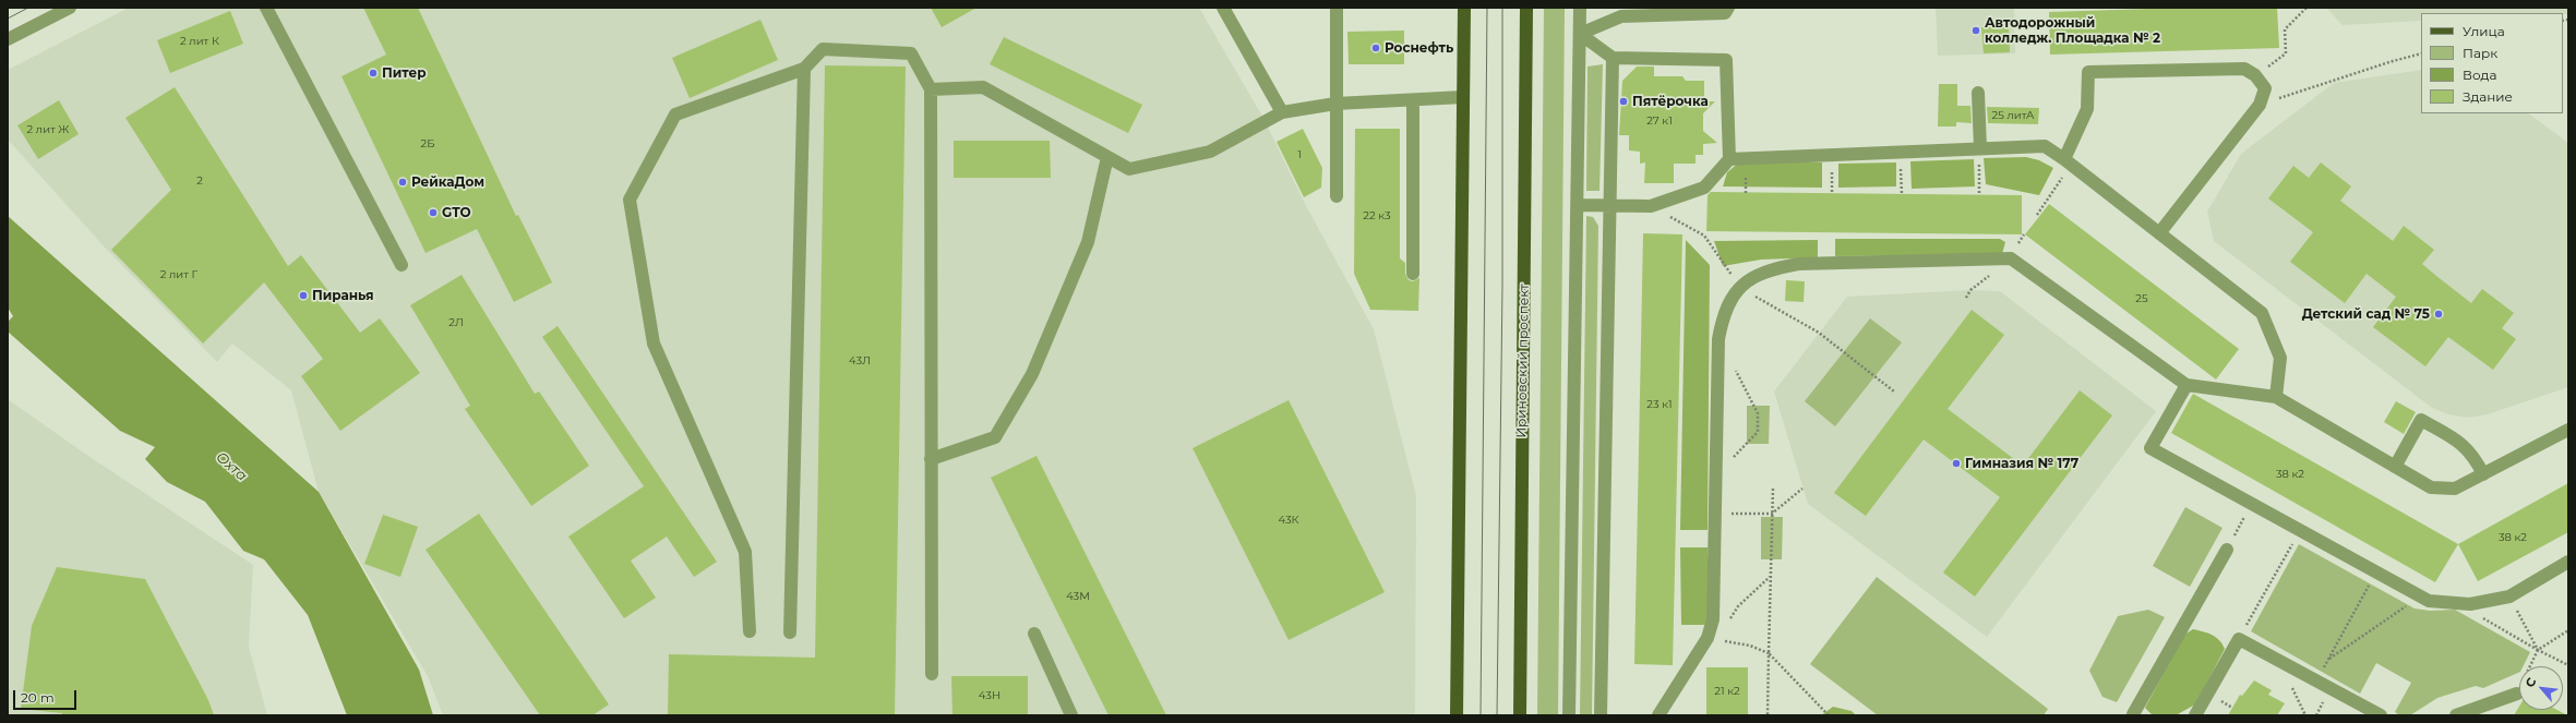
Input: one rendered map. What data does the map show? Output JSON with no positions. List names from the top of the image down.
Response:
{
  "streets": {
    "main road": ["Ириновский проспект"]
  },
  "water": ["Охта"],
  "places": [
    "Автодорожный колледж. Площадка № 2",
    "Роснефть",
    "Питер",
    "Пятёрочка",
    "РейкаДом",
    "GTO",
    "Пиранья",
    "Детский сад № 75",
    "Гимназия № 177"
  ],
  "house_numbers": [
    "2 лит К",
    "25 литА",
    "27 к1",
    "2 лит Ж",
    "2Б",
    "1",
    "2",
    "22 к3",
    "2 лит Г",
    "25",
    "2Л",
    "43Л",
    "23 к1",
    "38 к2",
    "43К",
    "38 к2",
    "43М",
    "21 к2",
    "43Н"
  ],
  "legend": [
    "Улица",
    "Парк",
    "Вода",
    "Здание"
  ],
  "scale_bar": "20 m",
  "north": "top left"
}
